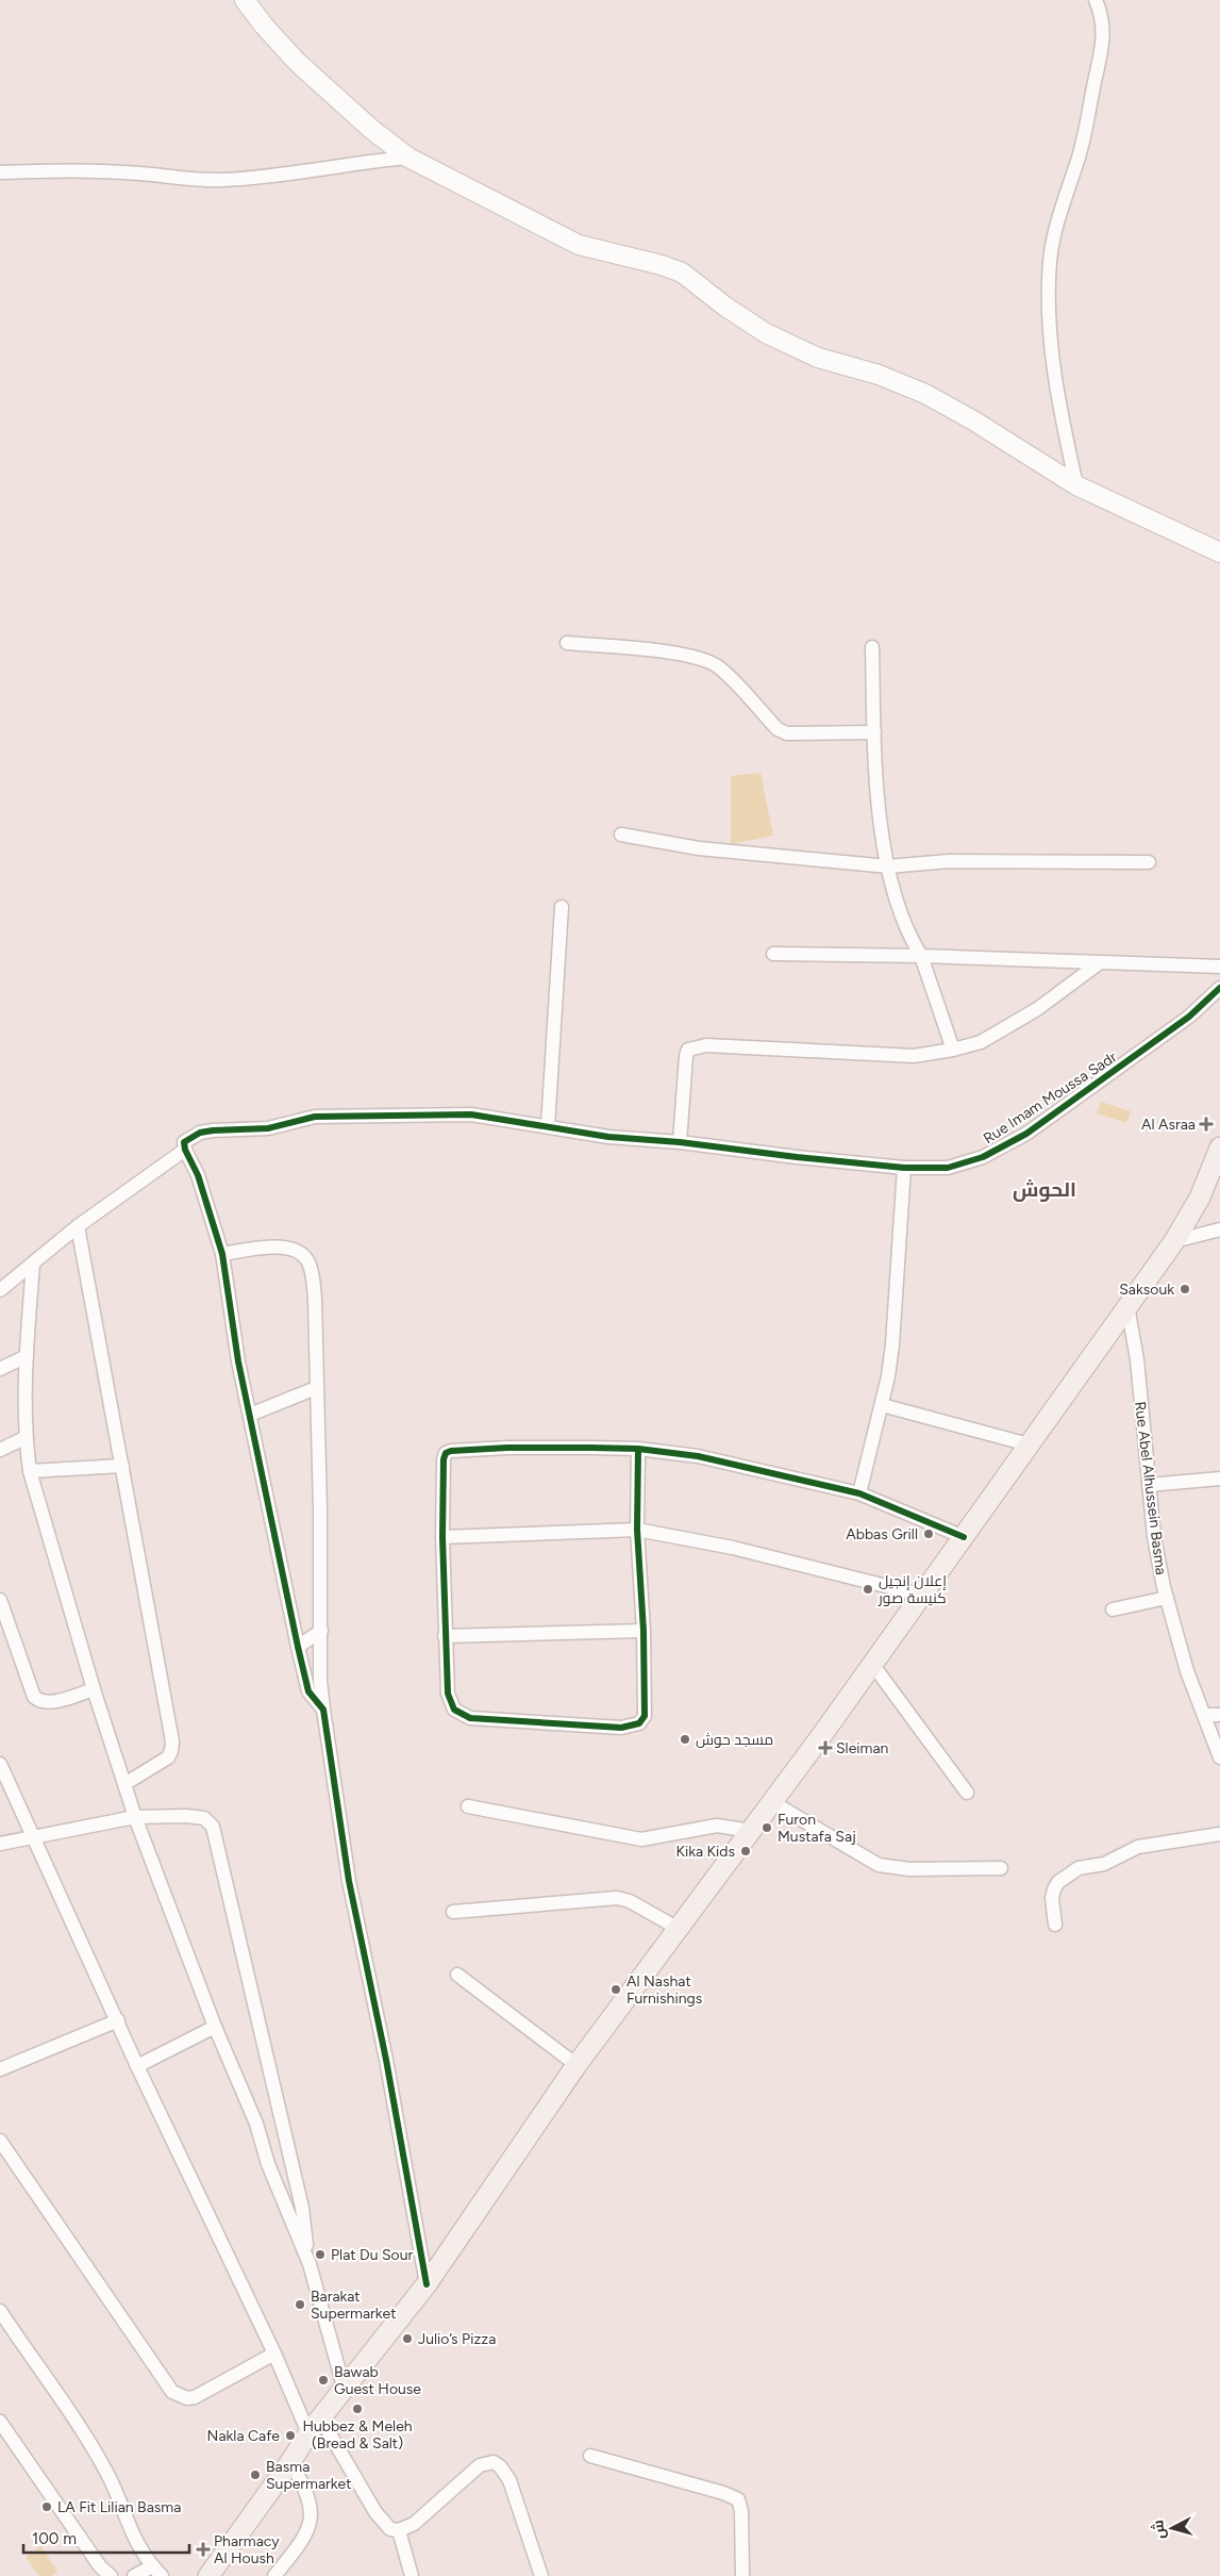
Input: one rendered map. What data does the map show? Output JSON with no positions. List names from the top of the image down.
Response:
{
  "streets": {
    "street": ["Rue Imam Moussa Sadr", "Rue Abel Alhussein Basma"]
  },
  "districts": ["الحوش"],
  "places": {
    "health": ["Al Asraa", "Sleiman", "Pharmacy Al Housh"],
    "other": [
      "Saksouk",
      "Abbas Grill",
      "إعلان إنجيل كنيسة صور",
      "مسجد حوش",
      "Furon Mustafa Saj",
      "Kika Kids",
      "Al Nashat Furnishings",
      "Plat Du Sour",
      "Barakat Supermarket",
      "Julio’s Pizza",
      "Bawab Guest House",
      "Hubbez & Meleh (Bread & Salt)",
      "Nakla Cafe",
      "Basma Supermarket",
      "LA Fit Lilian Basma"
    ]
  },
  "scale_bar": "100 m",
  "north": "left"
}
